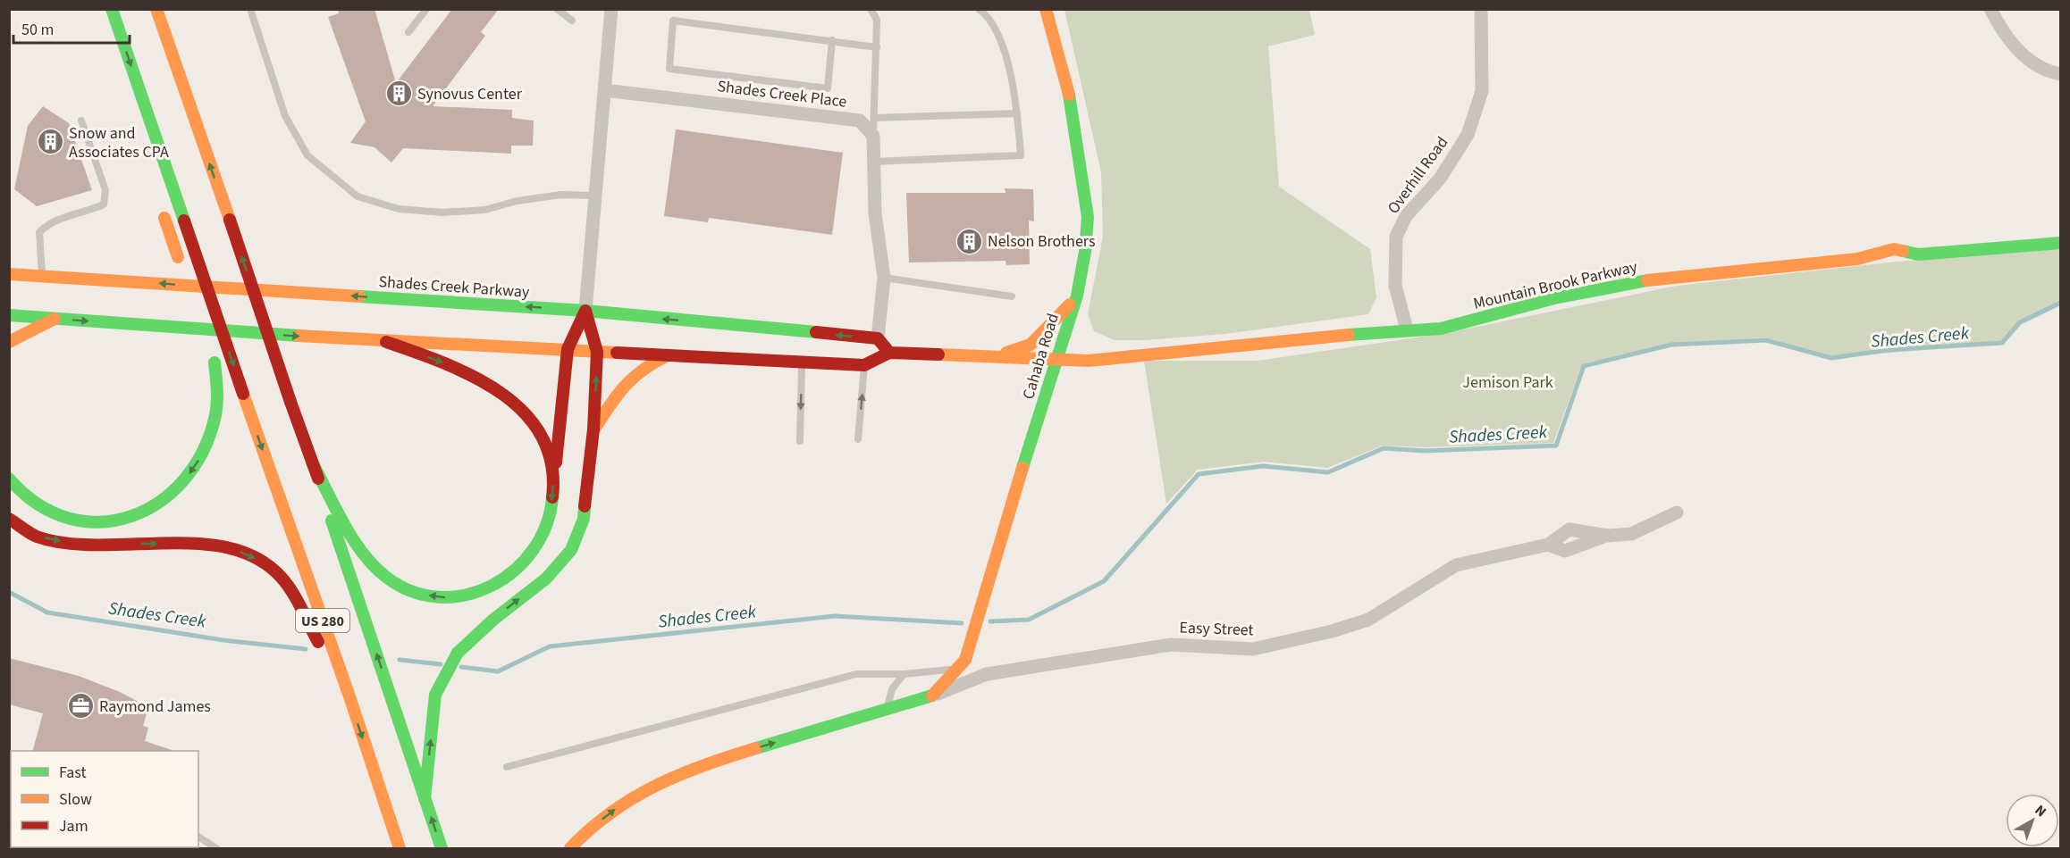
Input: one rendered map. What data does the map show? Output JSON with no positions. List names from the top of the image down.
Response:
{
  "streets": {
    "main road": [
      "Mountain Brook Parkway",
      "Shades Creek Parkway",
      "Cahaba Road",
      "US 280"
    ],
    "street": ["Shades Creek Place", "Overhill Road", "Easy Street"]
  },
  "crossings": [
    ["Overhill Road", "Mountain Brook Parkway"],
    ["Mountain Brook Parkway", "Cahaba Road"],
    ["Cahaba Road", "Easy Street"]
  ],
  "water": ["Shades Creek"],
  "parks": ["Jemison Park"],
  "places": {
    "building": ["Synovus Center", "Snow and Associates CPA", "Nelson Brothers"],
    "office": ["Raymond James"]
  },
  "legend": ["Fast", "Slow", "Jam"],
  "scale_bar": "50 m",
  "north": "top right"
}
